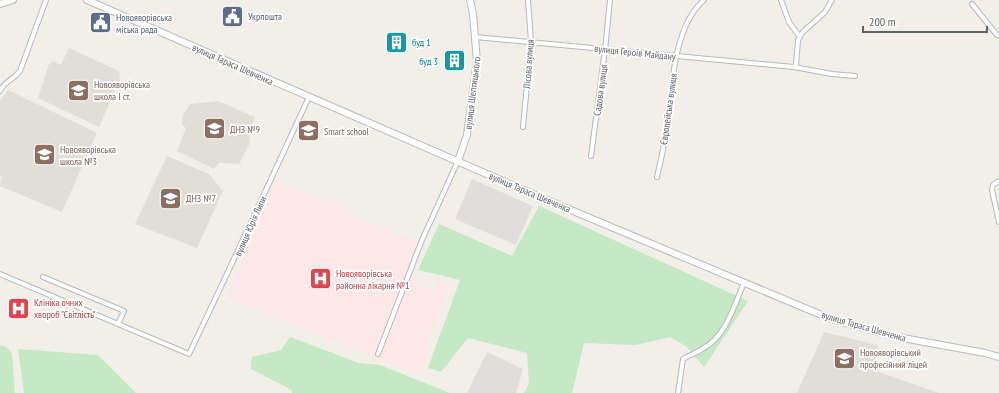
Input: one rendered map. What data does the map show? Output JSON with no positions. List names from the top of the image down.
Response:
{
  "streets": {
    "street": [
      "вулиця Героїв Майдану",
      "вулиця Тараса Шевченка",
      "Лісова вулиця",
      "Садова вулиця",
      "вулиця Шептицького",
      "Європейська вулиця",
      "вулиця Юрія Липи"
    ]
  },
  "crossings": [
    ["вулиця Героїв Майдану", "Лісова вулиця"],
    ["вулиця Героїв Майдану", "Садова вулиця"],
    ["вулиця Героїв Майдану", "вулиця Шептицького"],
    ["вулиця Героїв Майдану", "Європейська вулиця"],
    ["вулиця Тараса Шевченка", "вулиця Шептицького"],
    ["вулиця Тараса Шевченка", "вулиця Юрія Липи"]
  ],
  "places": {
    "public building": ["Укрпошта", "Новояворівська міська рада"],
    "building": ["буд 1", "буд 3"],
    "school or university": [
      "Новояворівська школа І ст.",
      "ДНЗ №9",
      "Smart school",
      "Новояворівська школа №3",
      "ДНЗ №7",
      "Новояворівський професійний ліцей"
    ],
    "hospital": ["Новояворівська районна лікарня №1", "Клініка очних хвороб \"Світлість\""]
  },
  "scale_bar": "200 m"
}
